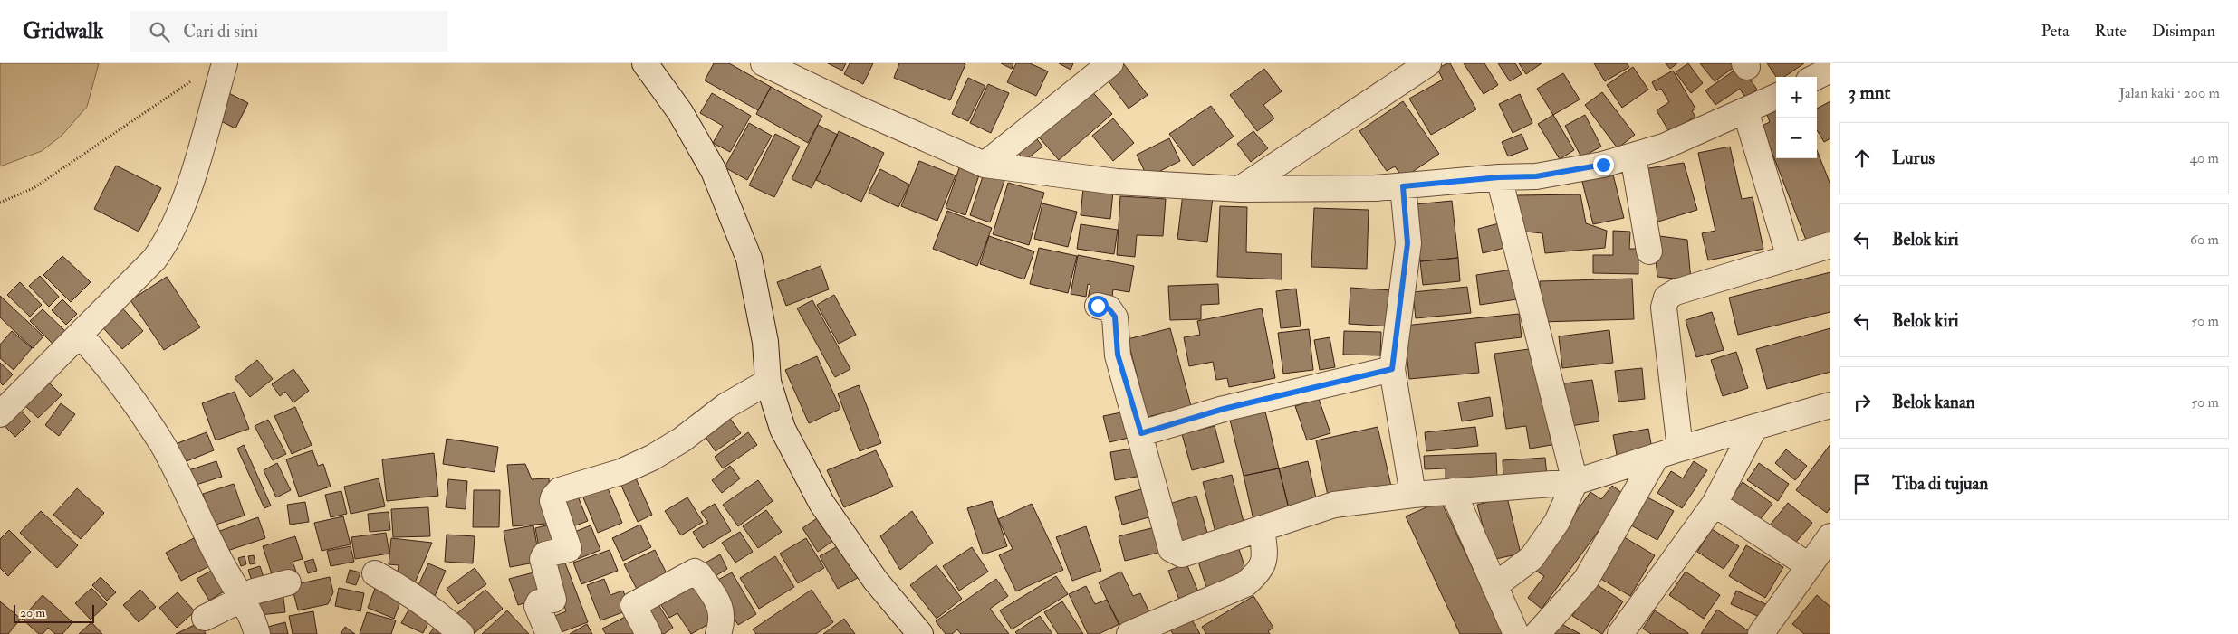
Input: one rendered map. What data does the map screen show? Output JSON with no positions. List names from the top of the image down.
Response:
{
  "scale_bar": "20 m",
  "page": {
    "header": "Gridwalk",
    "search": "Cari di sini",
    "nav": ["Peta", "Rute", "Disimpan"],
    "heading": ["3 mnt", "Jalan kaki · 200 m"],
    "map_buttons": ["+", "−"],
    "list": [
      ["Lurus", "40 m"],
      ["Belok kiri", "60 m"],
      ["Belok kiri", "50 m"],
      ["Belok kanan", "50 m"],
      "Tiba di tujuan"
    ],
    "scale": "20 m"
  }
}
